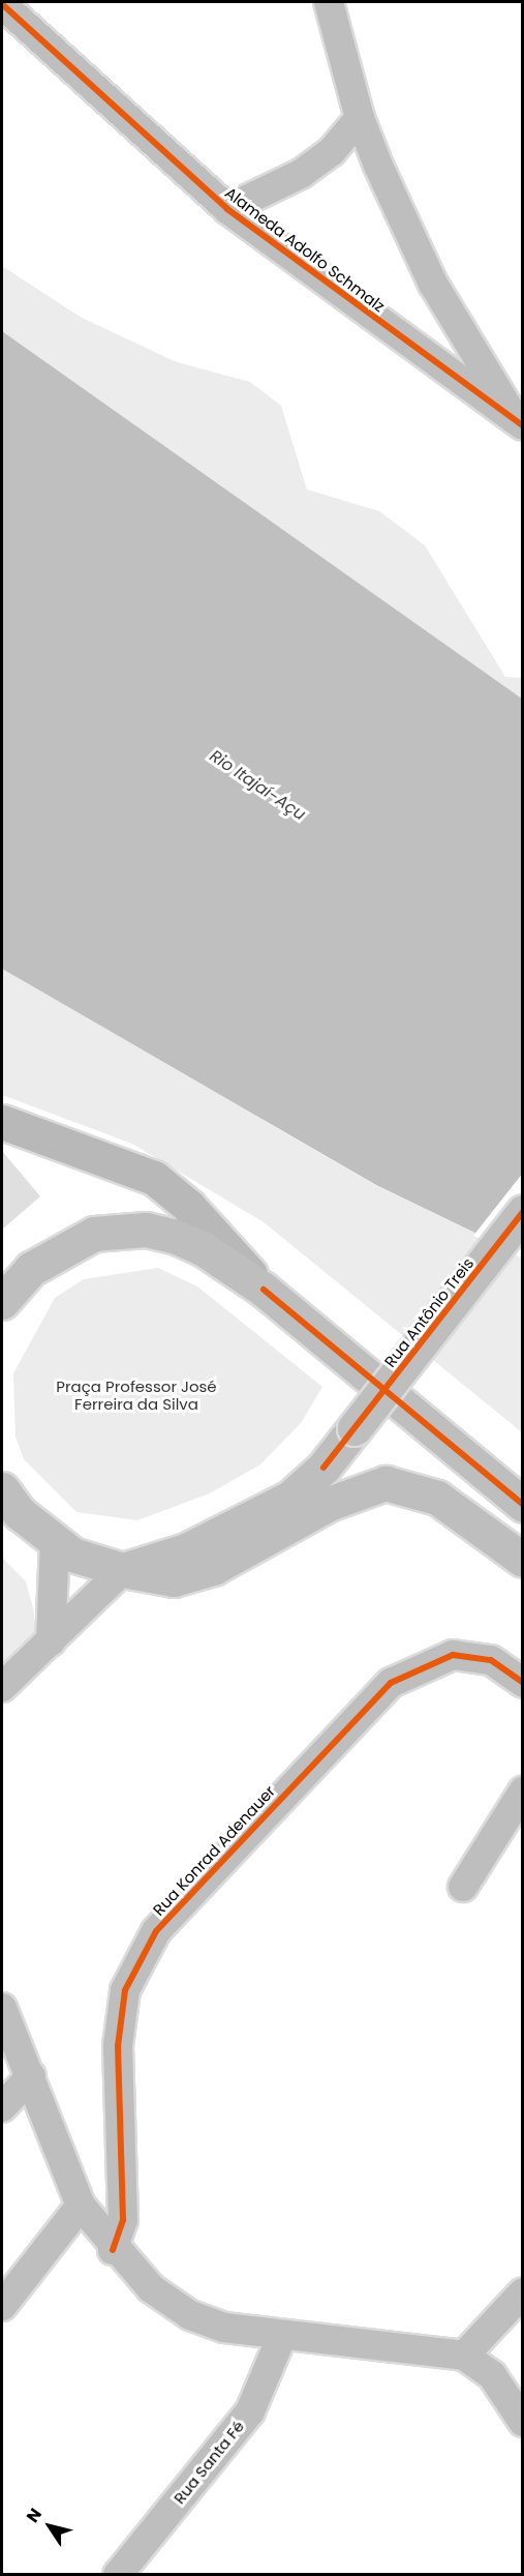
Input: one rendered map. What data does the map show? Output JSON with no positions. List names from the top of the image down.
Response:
{
  "streets": {
    "main road": ["Rua Antônio Treis"],
    "street": ["Alameda Adolfo Schmalz", "Rua Konrad Adenauer", "Rua Santa Fé"]
  },
  "water": ["Rio Itajaí-Açu"],
  "parks": ["Praça Professor José Ferreira da Silva"],
  "north": "top left"
}
